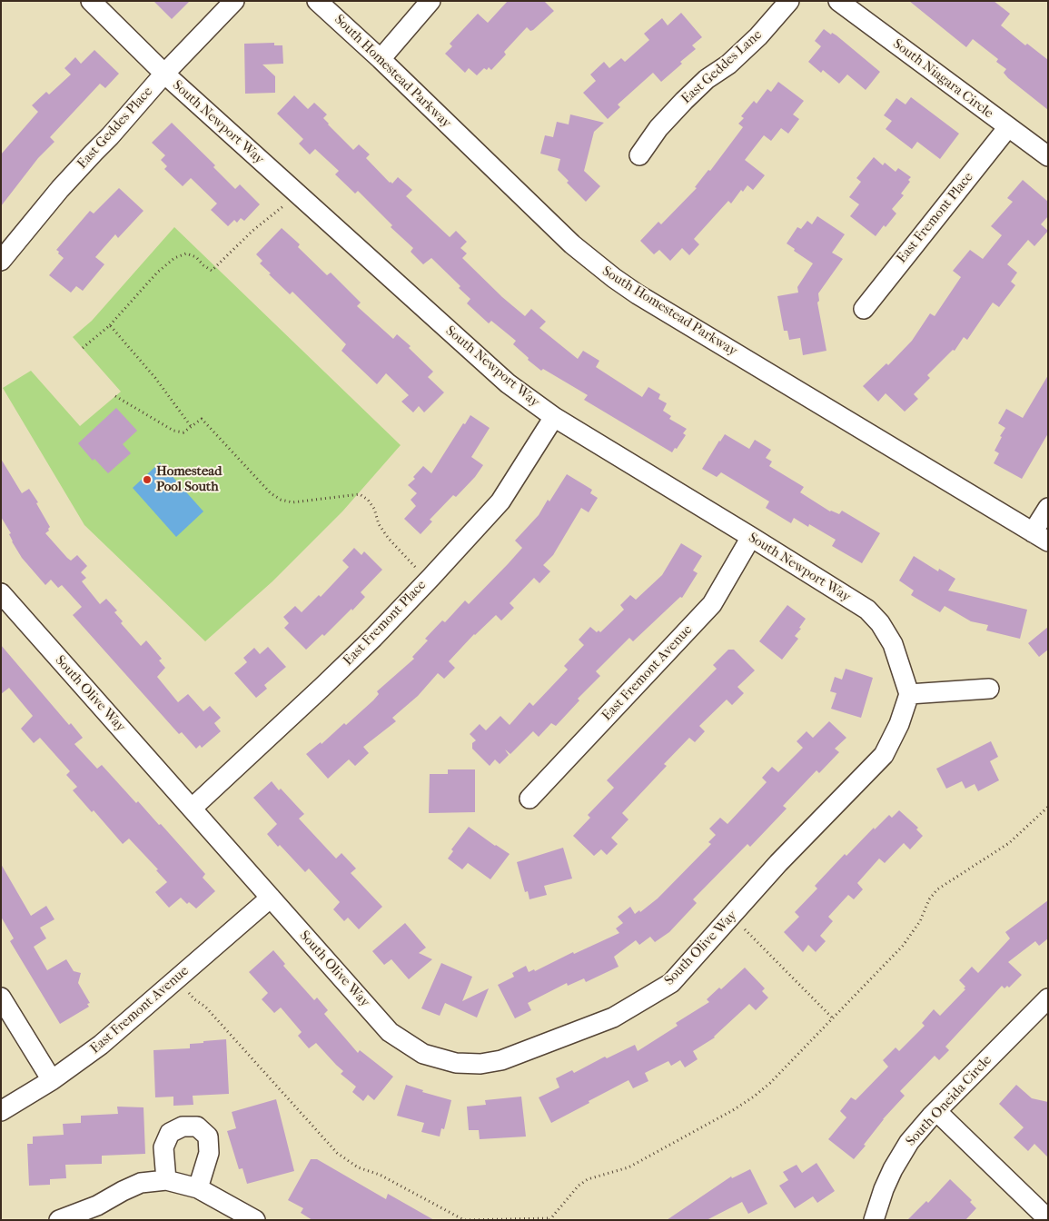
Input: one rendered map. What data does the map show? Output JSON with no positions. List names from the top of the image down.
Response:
{
  "streets": {
    "street": [
      "East Geddes Lane",
      "South Homestead Parkway",
      "South Niagara Circle",
      "South Newport Way",
      "East Geddes Place",
      "East Fremont Place",
      "East Fremont Avenue",
      "South Olive Way",
      "South Oneida Circle"
    ]
  },
  "crossings": [
    ["South Niagara Circle", "East Fremont Place"],
    ["South Newport Way", "East Geddes Place"],
    ["South Newport Way", "East Fremont Place"],
    ["South Newport Way", "East Fremont Avenue"],
    ["South Newport Way", "South Olive Way"],
    ["East Fremont Place", "South Olive Way"],
    ["East Fremont Avenue", "South Olive Way"]
  ],
  "places": ["Homestead Pool South"]
}
